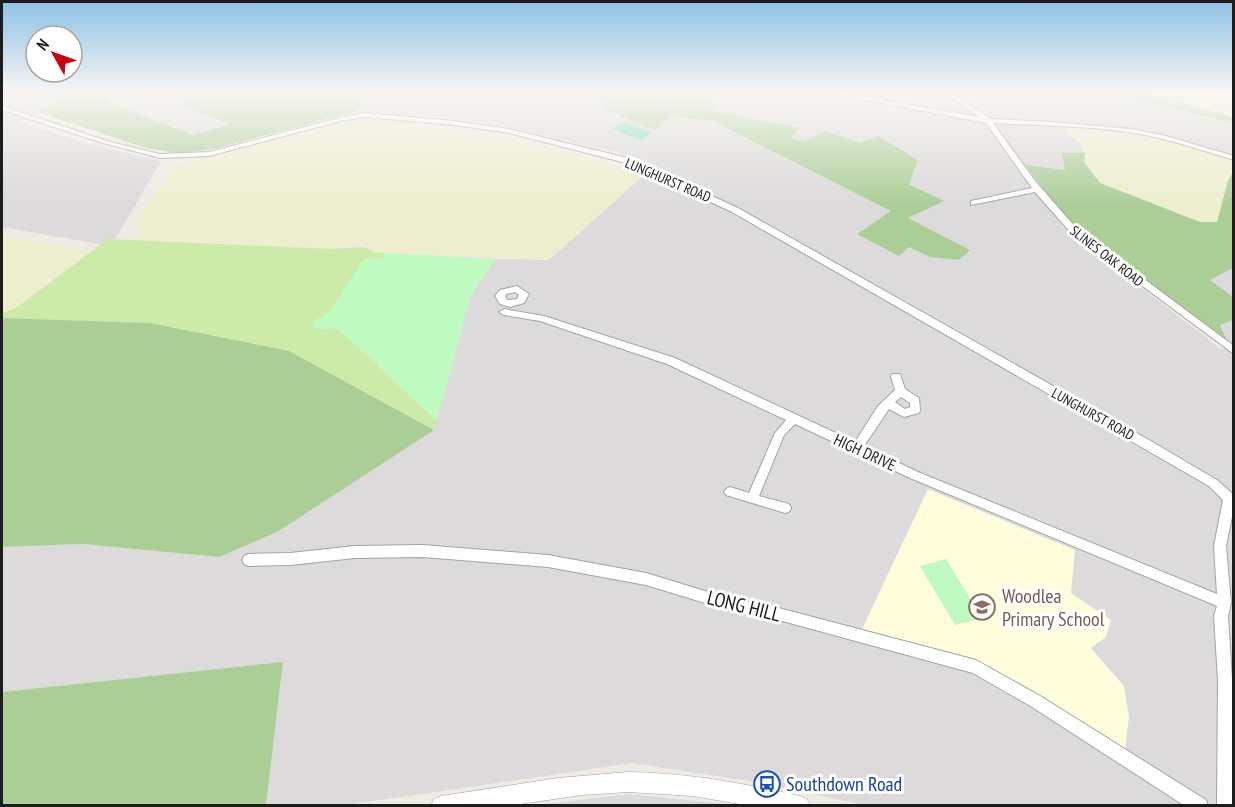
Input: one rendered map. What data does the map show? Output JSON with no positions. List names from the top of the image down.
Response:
{
  "streets": {
    "street": [
      "LUNGHURST ROAD",
      "SLINES OAK ROAD",
      "HIGH DRIVE",
      "LONG HILL"
    ]
  },
  "places": {
    "school or university": ["Woodlea Primary School"],
    "bus stop": ["Southdown Road"]
  },
  "north": "top left"
}
